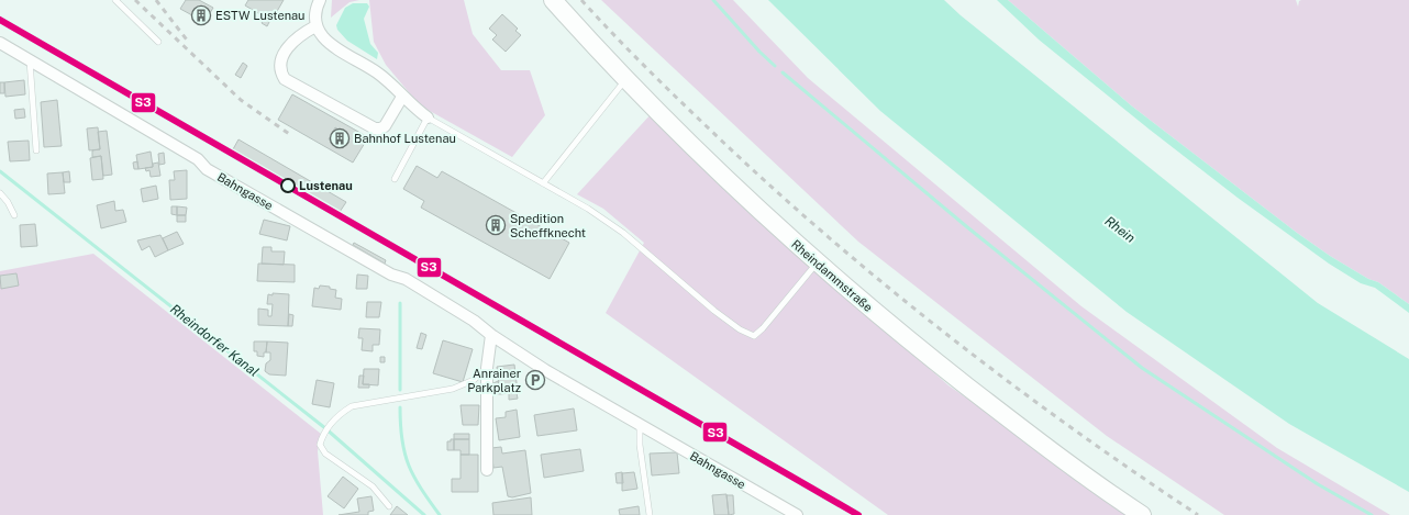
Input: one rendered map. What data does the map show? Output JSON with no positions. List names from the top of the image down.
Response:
{
  "streets": {
    "main road": ["Rheindammstraße"],
    "street": ["Bahngasse"]
  },
  "water": ["Rhein", "Rheindorfer Kanal"],
  "places": {
    "building": ["ESTW Lustenau", "Bahnhof Lustenau", "Spedition Scheffknecht"],
    "other": ["Lustenau"],
    "parking": ["Anrainer Parkplatz"]
  },
  "lines": ["transit line S3"]
}
